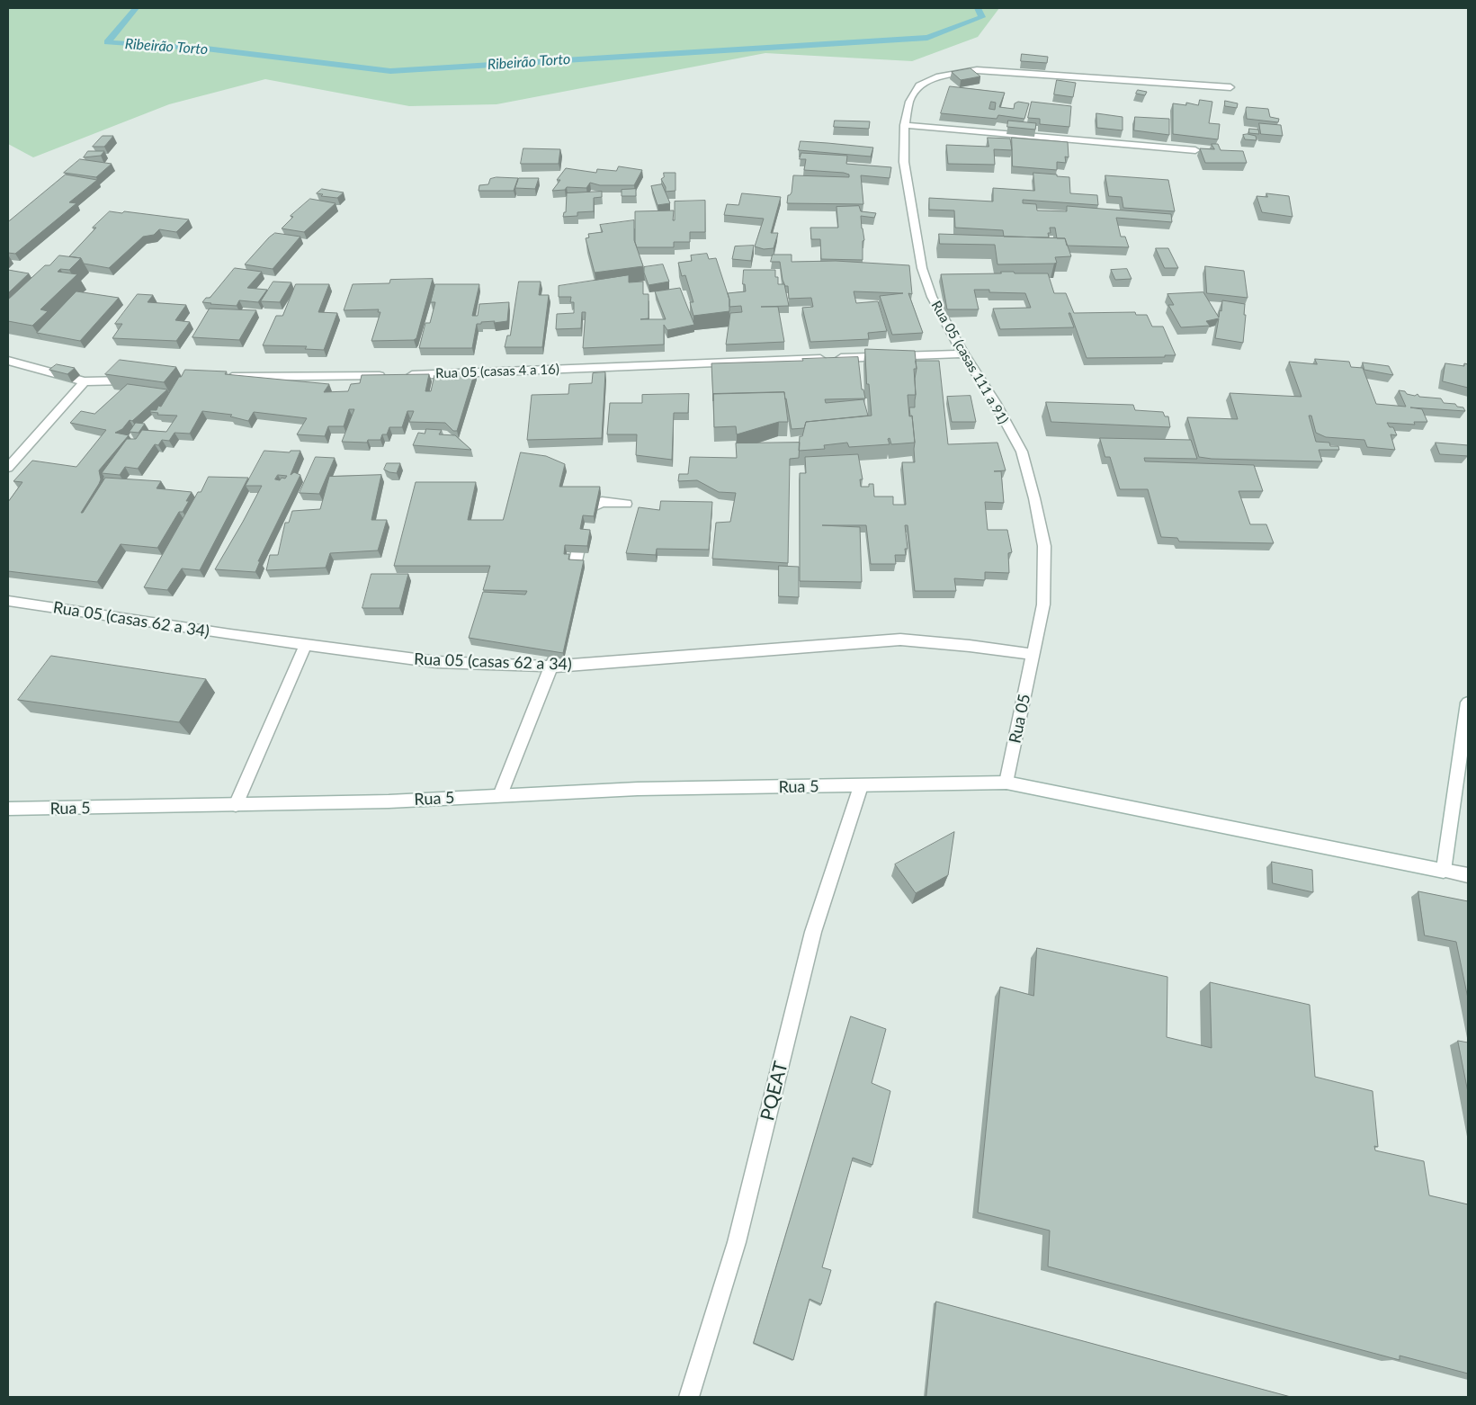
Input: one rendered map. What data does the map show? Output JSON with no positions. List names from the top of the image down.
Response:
{
  "streets": {
    "street": [
      "Rua 05 (casas 111 a 91)",
      "Rua 05 (casas 4 a 16)",
      "Rua 05 (casas 62 a 34)",
      "Rua 05",
      "Rua 5",
      "PQEAT"
    ]
  },
  "crossings": [
    ["Rua 05 (casas 111 a 91)", "Rua 05 (casas 4 a 16)"],
    ["Rua 05 (casas 111 a 91)", "Rua 05 (casas 62 a 34)"],
    ["Rua 05 (casas 111 a 91)", "Rua 05"],
    ["Rua 05 (casas 62 a 34)", "Rua 05"],
    ["Rua 05", "Rua 5"],
    ["Rua 5", "PQEAT"]
  ],
  "water": ["Ribeirão Torto"]
}
